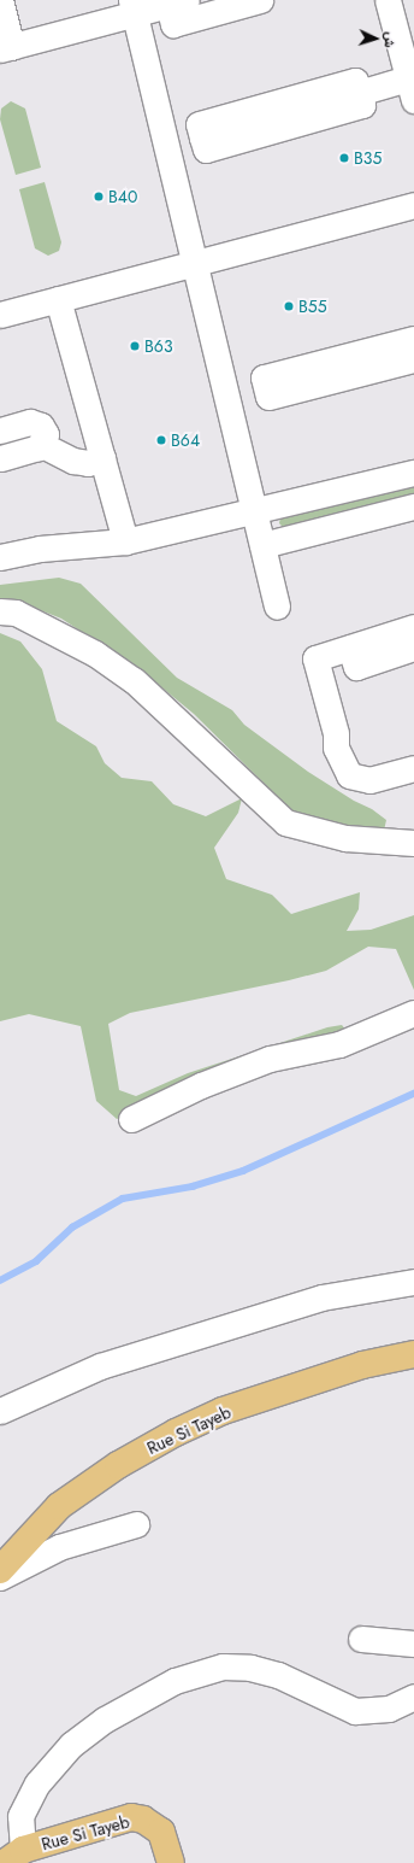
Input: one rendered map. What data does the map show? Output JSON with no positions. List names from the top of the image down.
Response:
{
  "streets": {
    "main road": ["Rue Si Tayeb"]
  },
  "places": [
    "B35",
    "B40",
    "B55",
    "B63",
    "B64"
  ],
  "north": "right"
}
